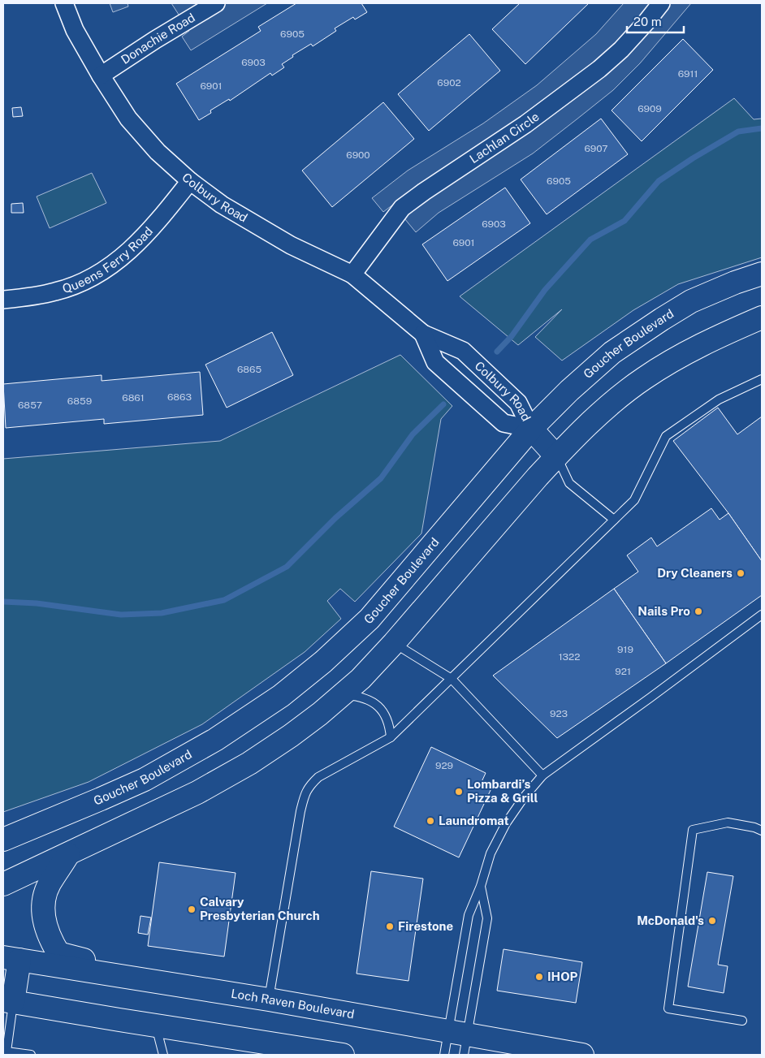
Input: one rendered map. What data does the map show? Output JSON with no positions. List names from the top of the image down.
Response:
{
  "streets": {
    "main road": ["Goucher Boulevard", "Loch Raven Boulevard"],
    "street": [
      "Donachie Road",
      "Lachlan Circle",
      "Colbury Road",
      "Queens Ferry Road"
    ]
  },
  "crossings": [
    ["Donachie Road", "Colbury Road"],
    ["Lachlan Circle", "Colbury Road"],
    ["Colbury Road", "Queens Ferry Road"],
    ["Colbury Road", "Goucher Boulevard"]
  ],
  "places": [
    "Dry Cleaners",
    "Nails Pro",
    "Lombardi’s Pizza & Grill",
    "Laundromat",
    "Calvary Presbyterian Church",
    "McDonald's",
    "Firestone",
    "IHOP"
  ],
  "house_numbers": [
    "6905",
    "6903",
    "6911",
    "6902",
    "6901",
    "6909",
    "6907",
    "6900",
    "6905",
    "6903",
    "6901",
    "6865",
    "6863",
    "6861",
    "6859",
    "6857",
    "919",
    "1322",
    "921",
    "923",
    "929"
  ],
  "scale_bar": "20 m"
}
